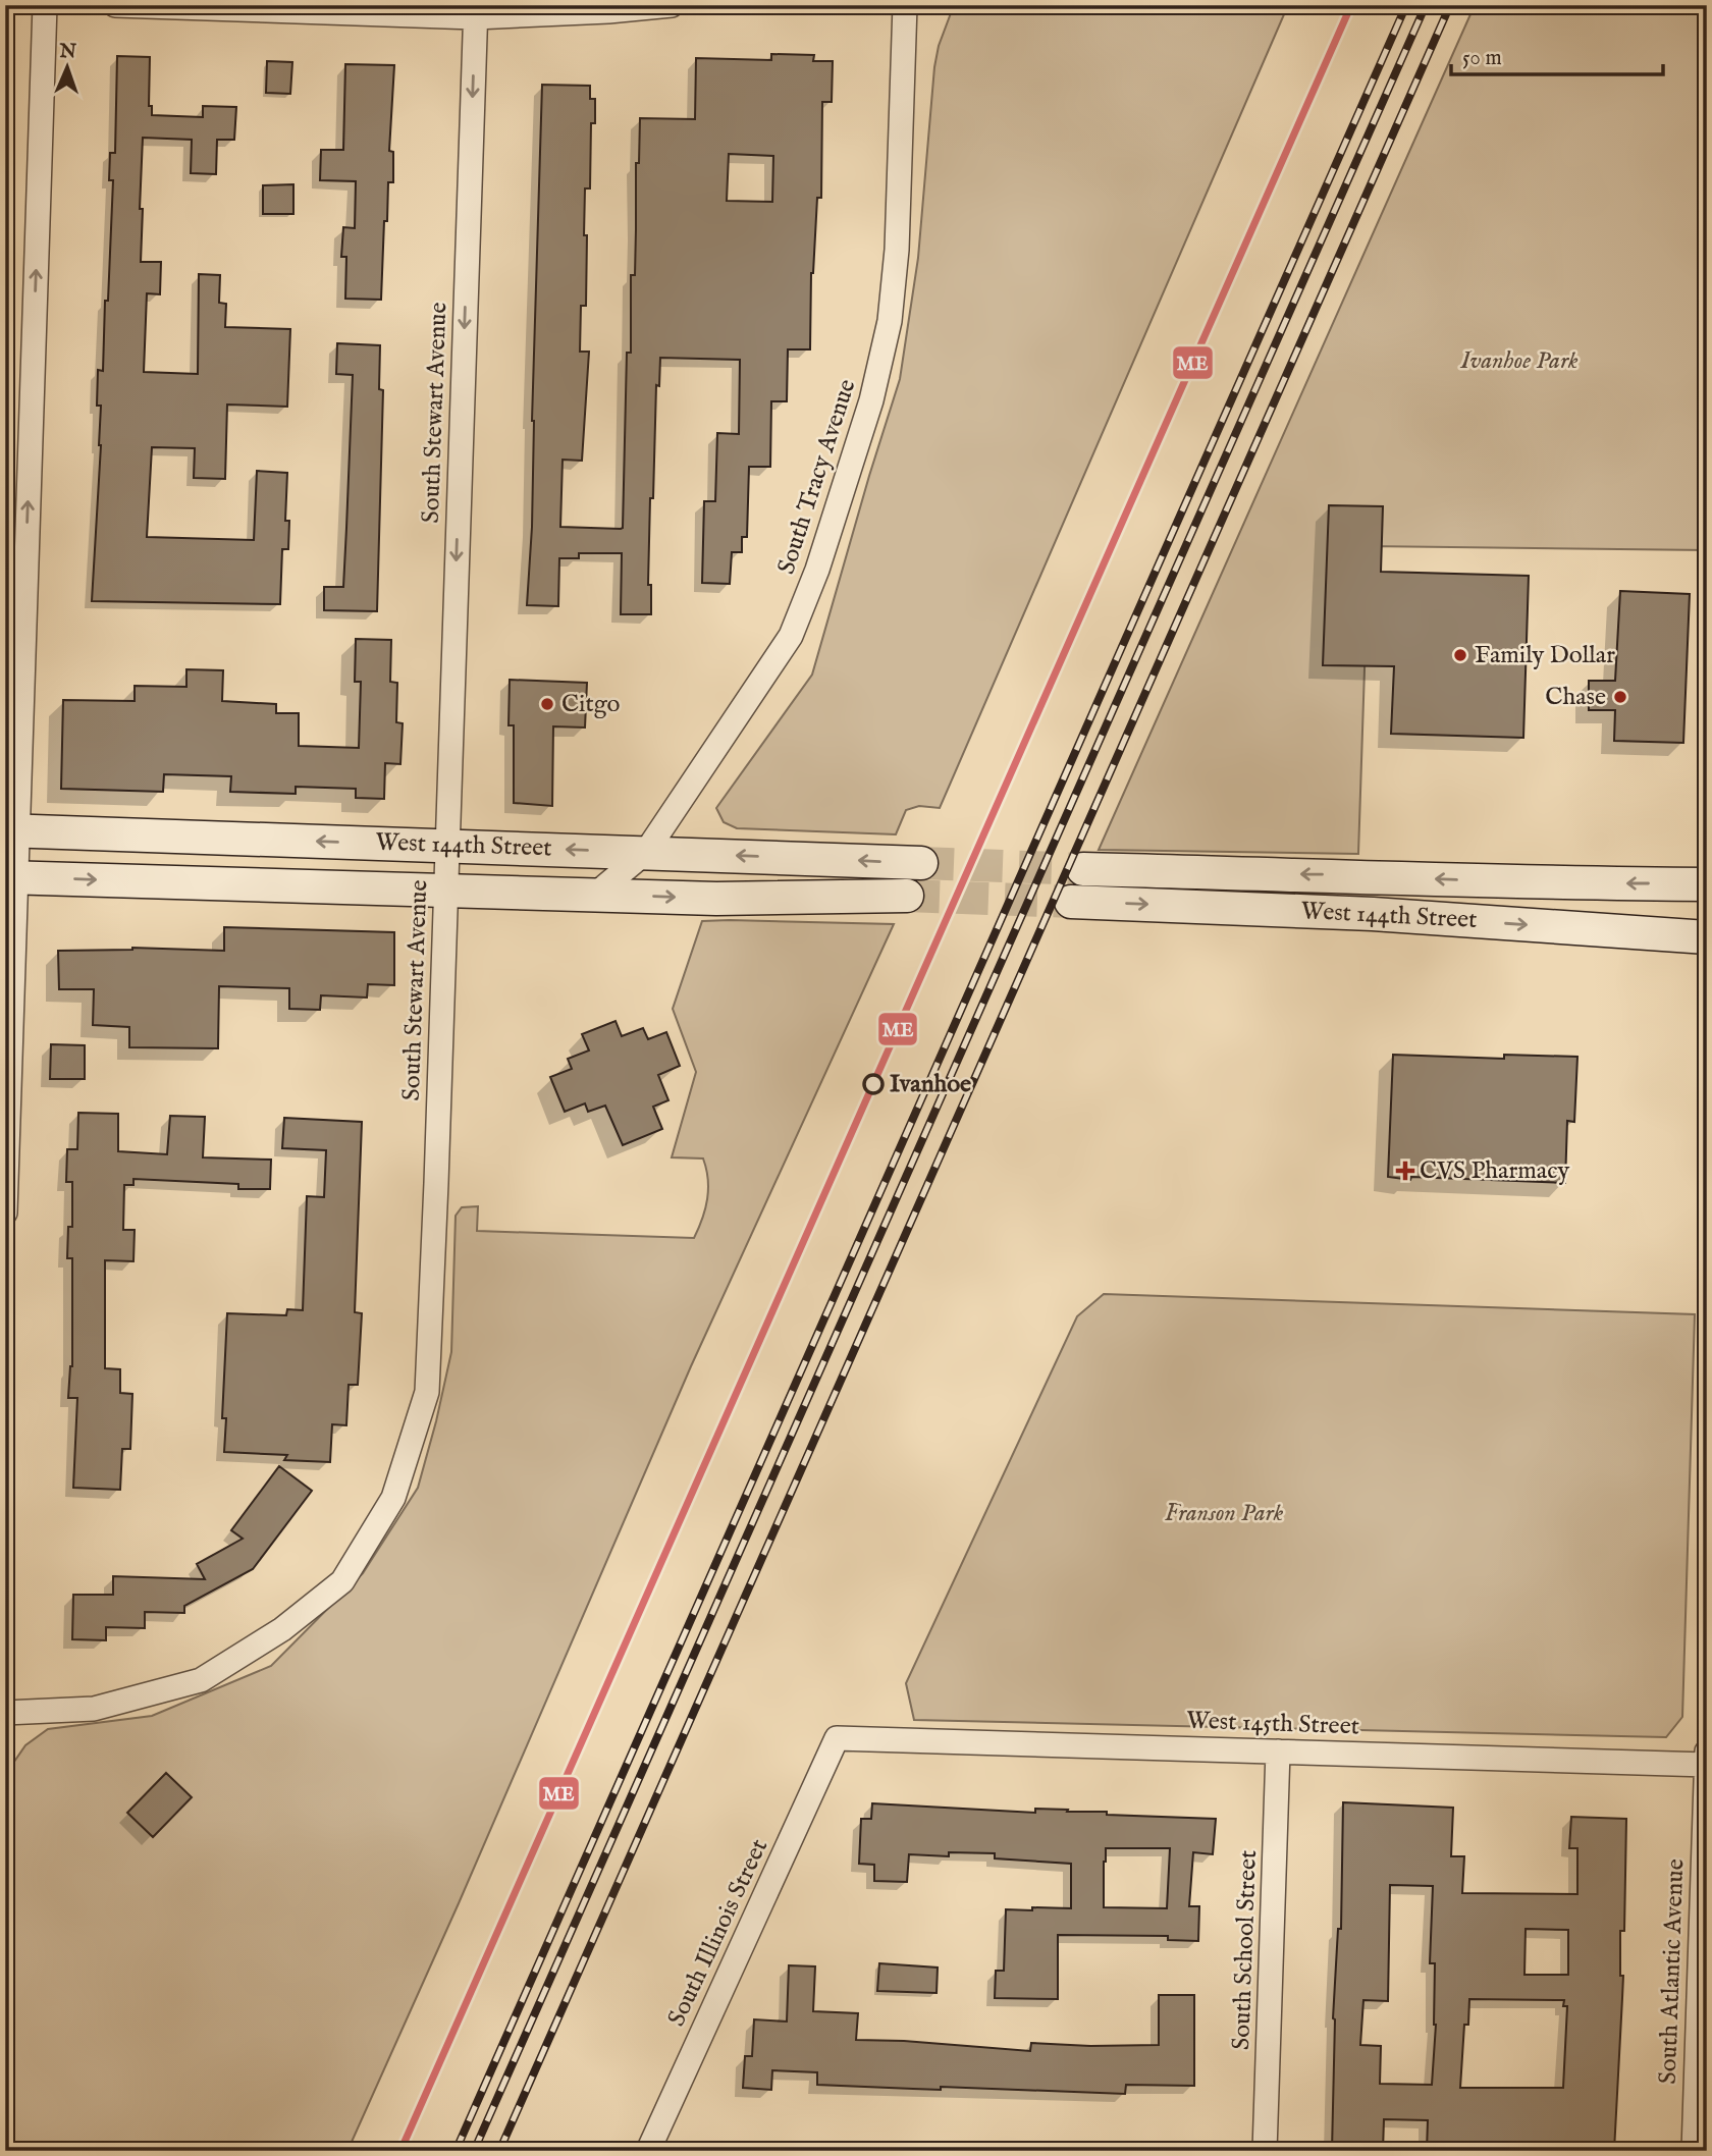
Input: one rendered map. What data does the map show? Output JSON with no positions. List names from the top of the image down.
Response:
{
  "streets": {
    "street": [
      "South Stewart Avenue",
      "South Tracy Avenue",
      "West 144th Street",
      "West 145th Street",
      "South Illinois Street",
      "South School Street",
      "South Atlantic Avenue"
    ]
  },
  "crossings": [
    ["South Stewart Avenue", "West 144th Street"],
    ["South Tracy Avenue", "West 144th Street"],
    ["West 145th Street", "South Illinois Street"],
    ["West 145th Street", "South School Street"],
    ["West 145th Street", "South Atlantic Avenue"]
  ],
  "one_way": ["South Stewart Avenue"],
  "parks": ["Ivanhoe Park", "Franson Park"],
  "places": {
    "other": [
      "Family Dollar",
      "Chase",
      "Citgo",
      "Ivanhoe"
    ],
    "health": ["CVS Pharmacy"]
  },
  "lines": ["transit line ME"],
  "scale_bar": "50 m",
  "north": "top"
}
